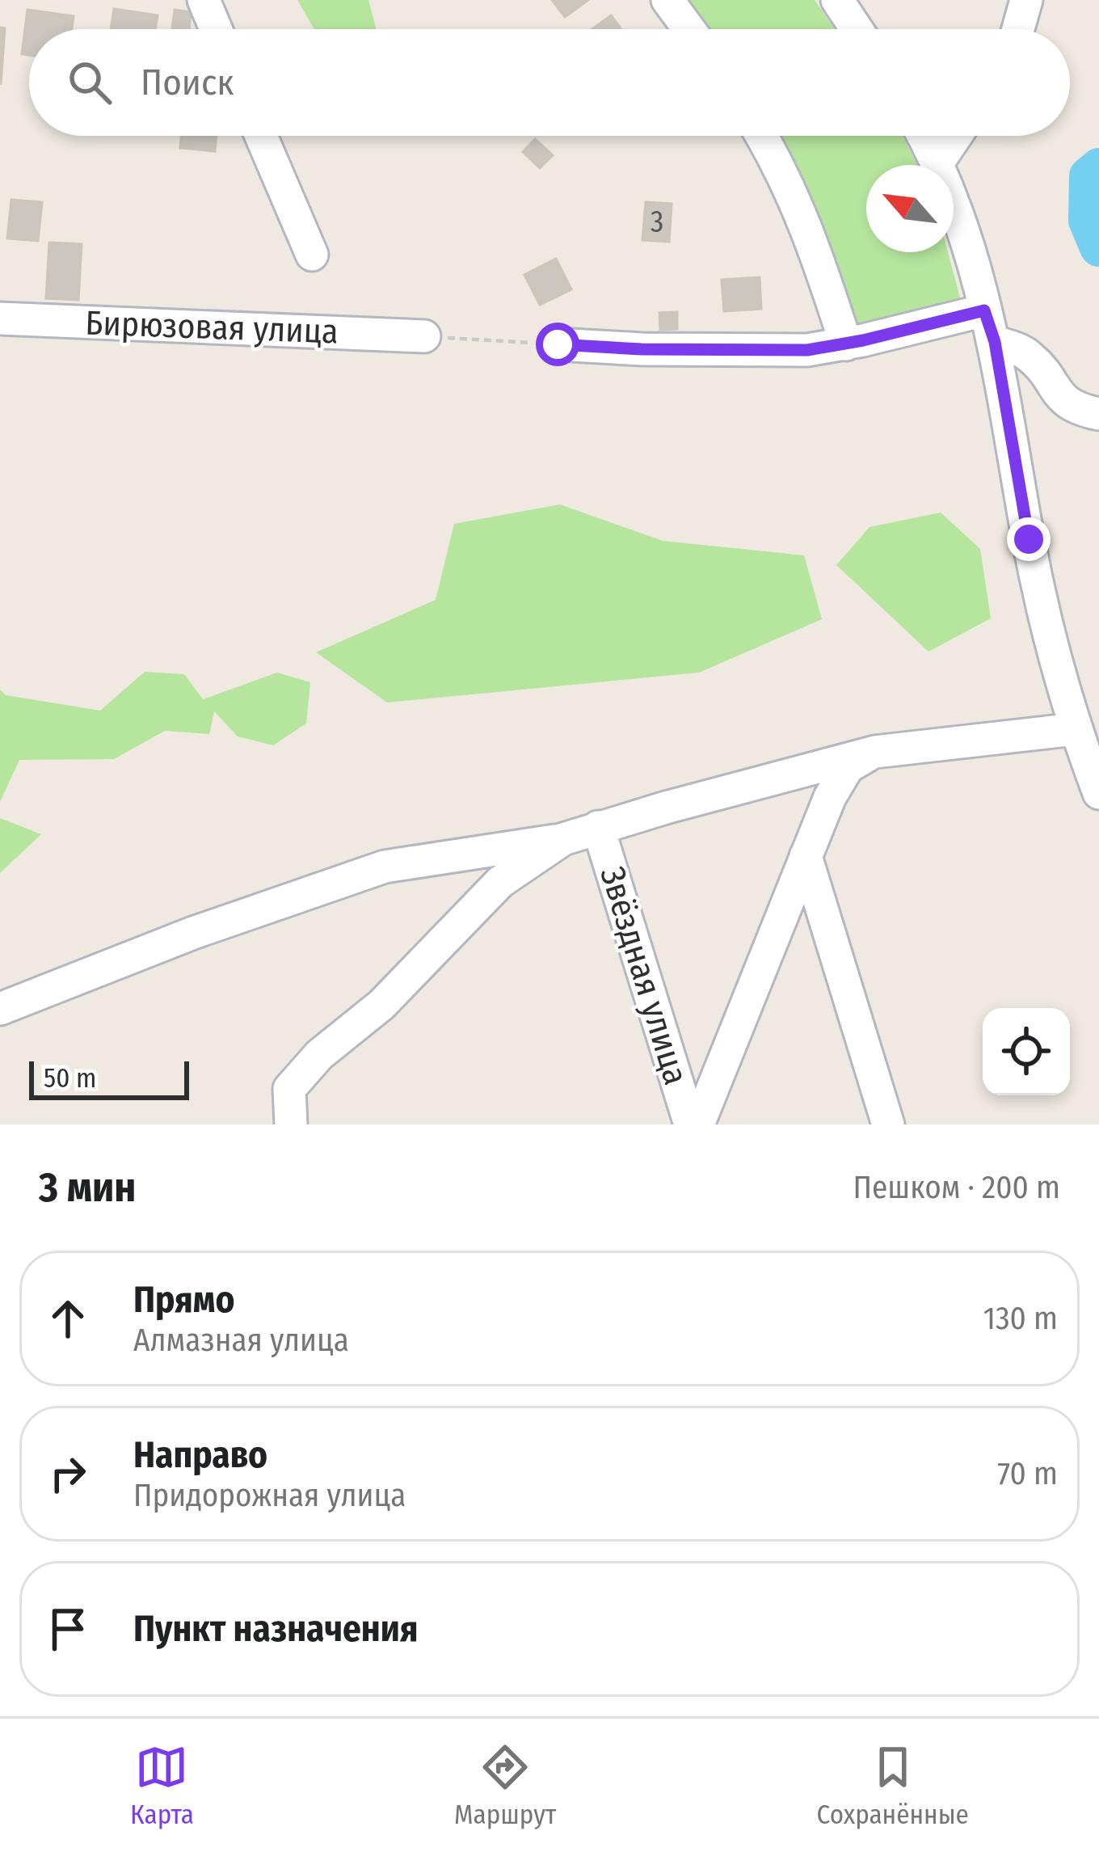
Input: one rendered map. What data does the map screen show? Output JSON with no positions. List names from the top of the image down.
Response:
{
  "streets": {
    "street": ["Бирюзовая улица", "Звёздная улица"]
  },
  "house_numbers": ["3"],
  "scale_bar": "50 m",
  "north": "top left",
  "page": {
    "search": "Поиск",
    "scale": "50 m",
    "heading": ["3 мин", "Пешком · 200 m"],
    "list": [
      ["Прямо", "Алмазная улица", "130 m"],
      ["Направо", "Придорожная улица", "70 m"],
      "Пункт назначения"
    ],
    "nav": ["Карта", "Маршрут", "Сохранённые"]
  }
}
